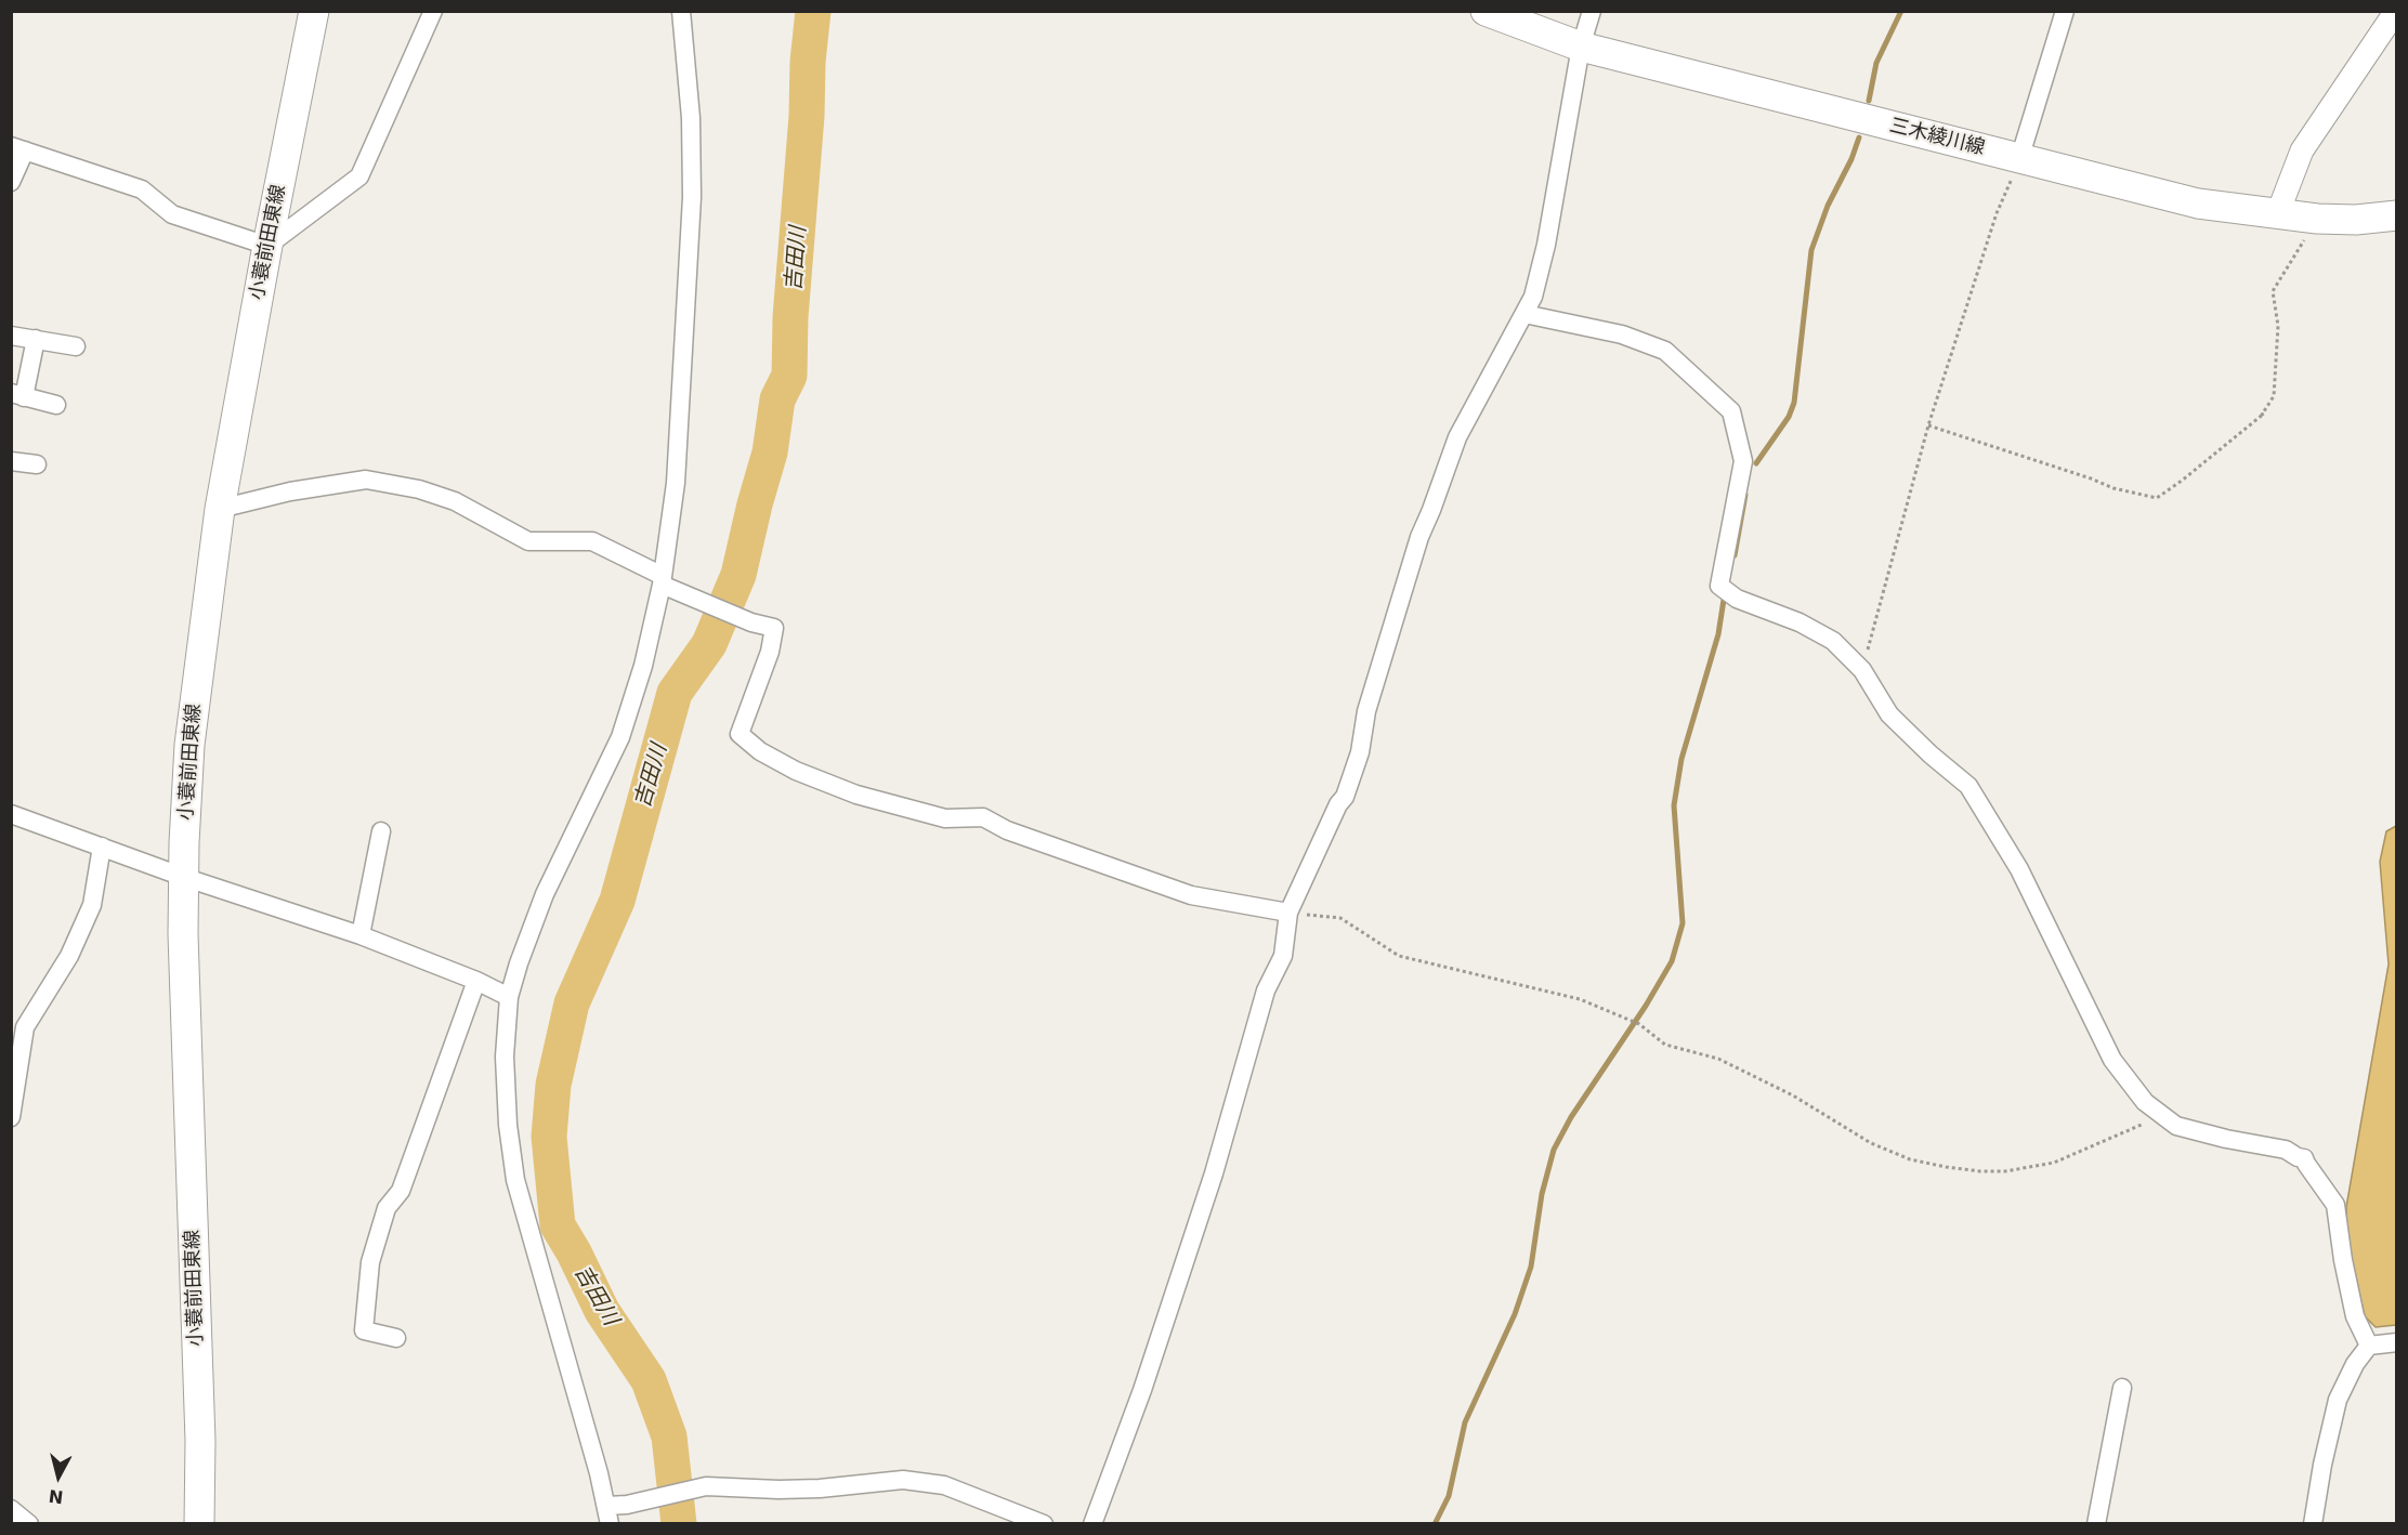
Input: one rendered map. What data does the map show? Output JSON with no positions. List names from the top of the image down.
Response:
{
  "streets": {
    "main road": ["三木綾川線", "小蓑前田東線"]
  },
  "water": ["吉田川"],
  "north": "bottom"
}
